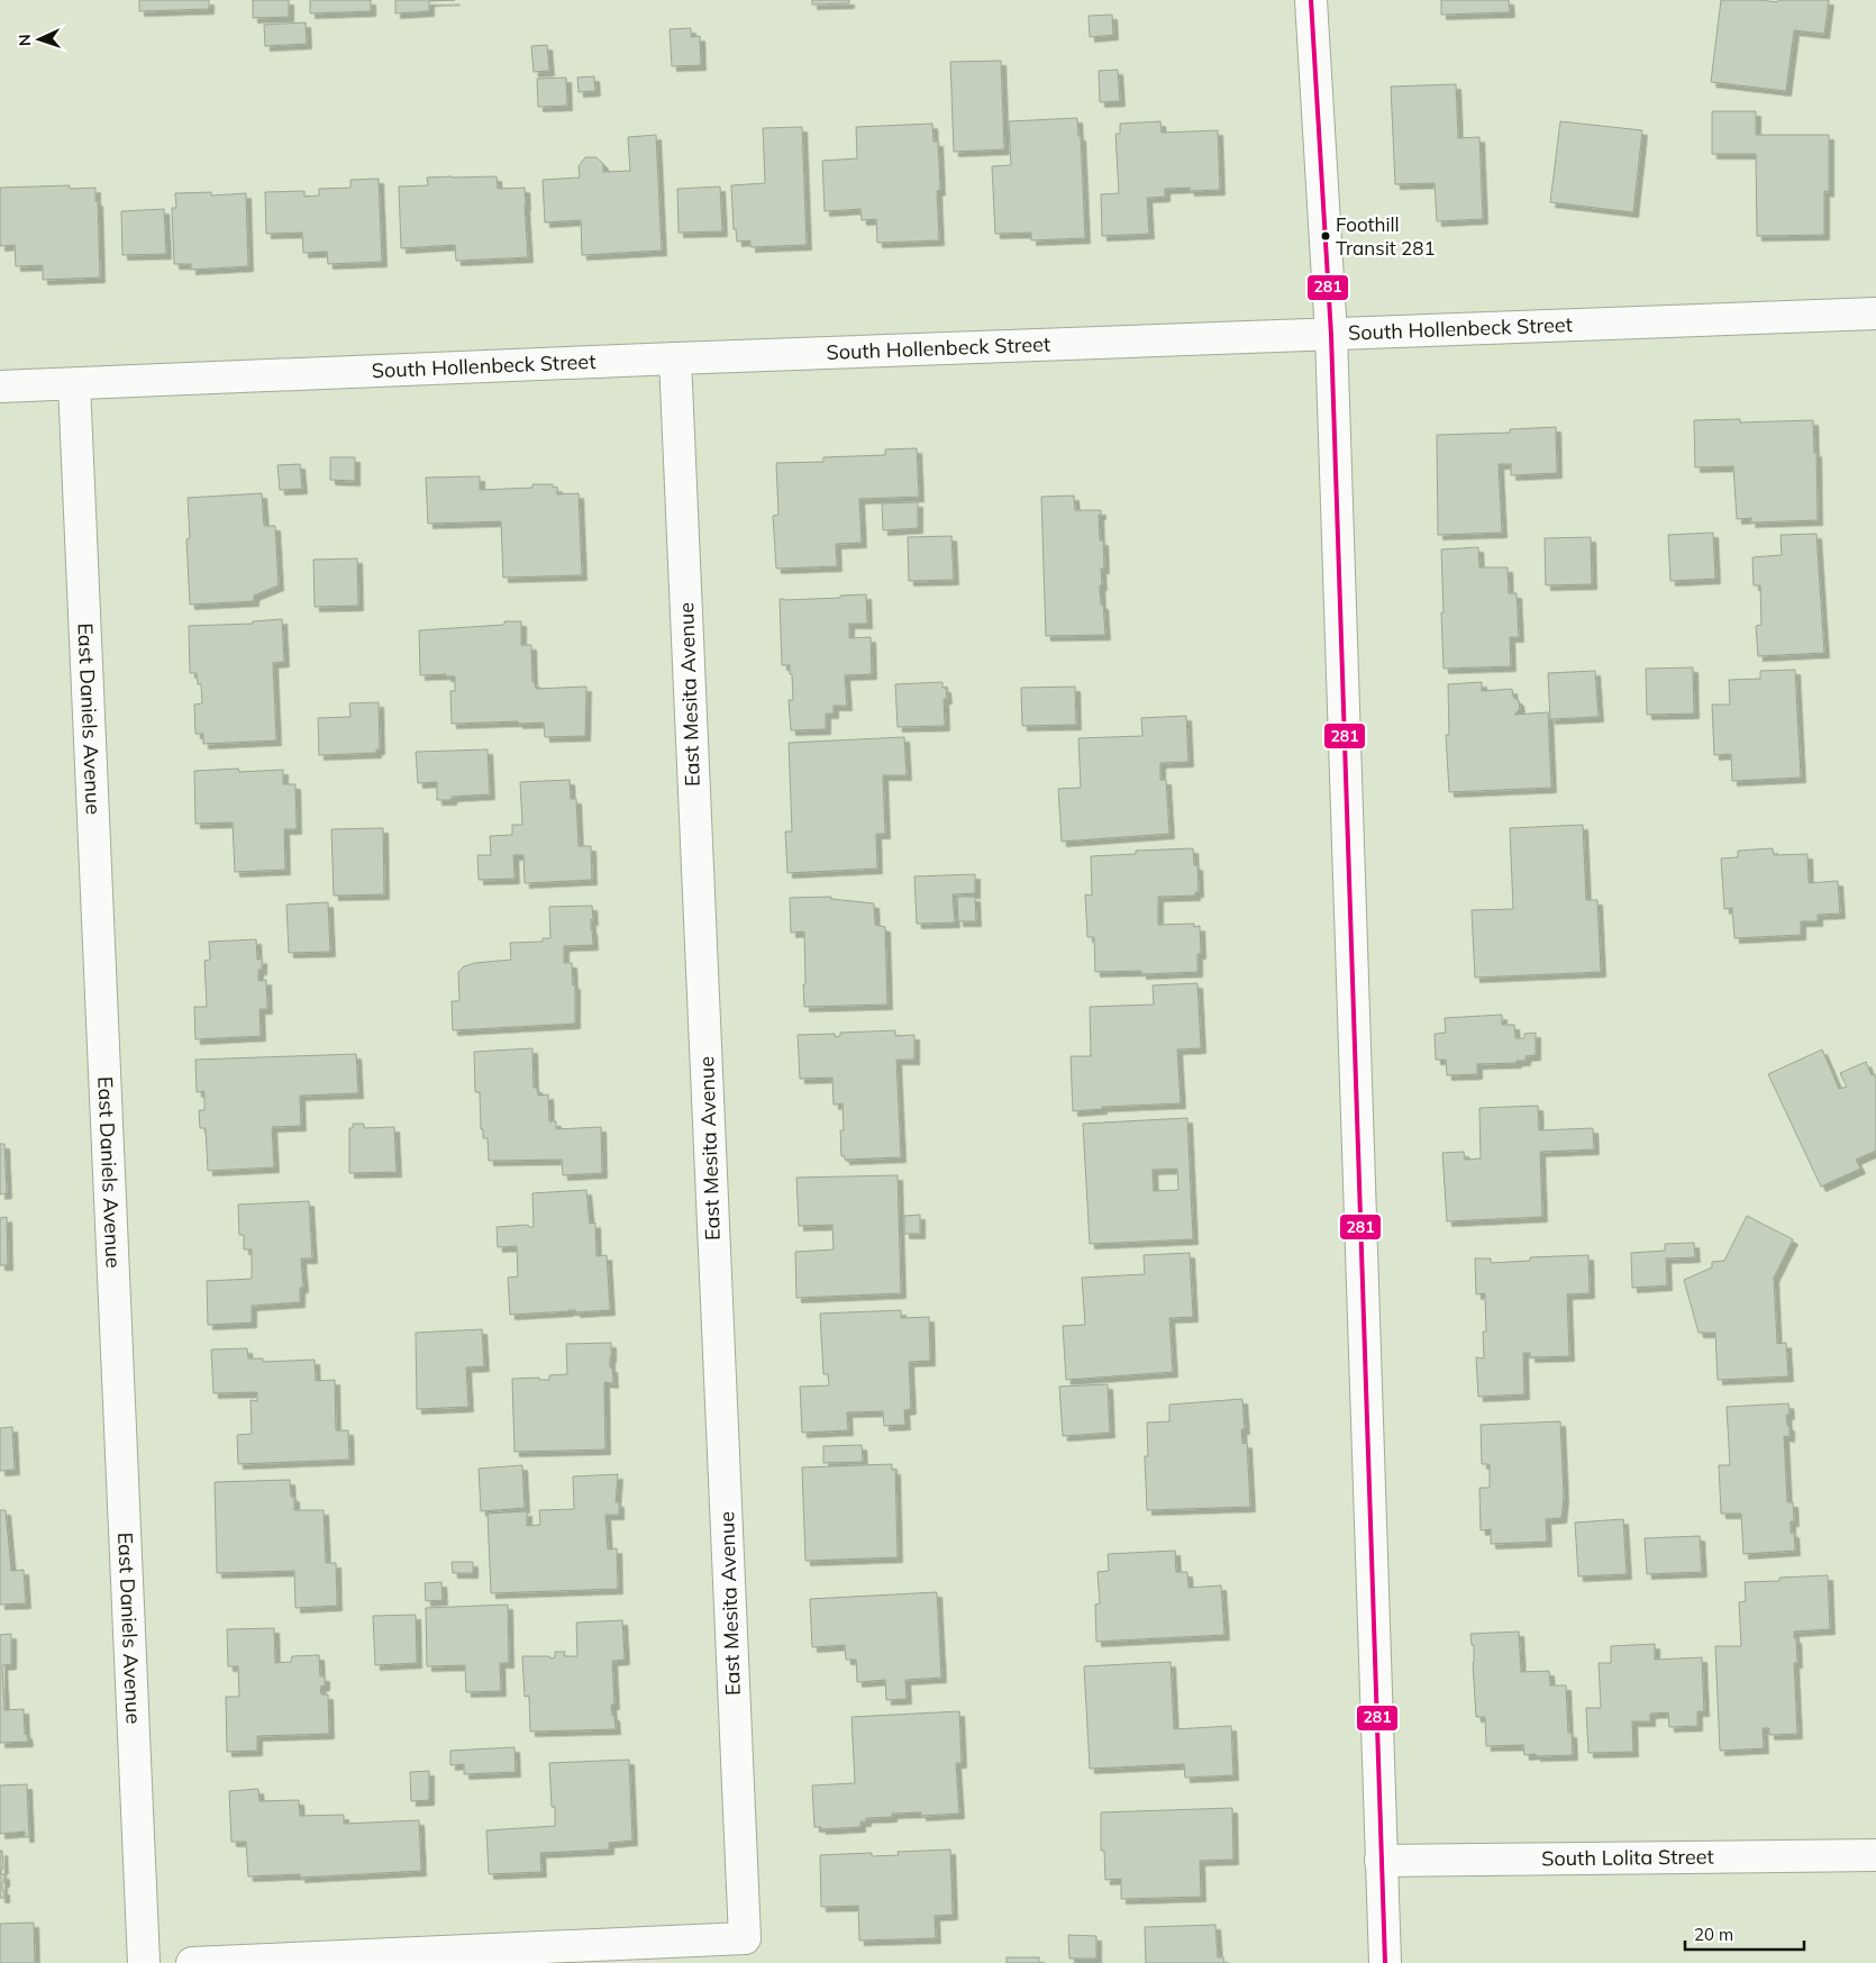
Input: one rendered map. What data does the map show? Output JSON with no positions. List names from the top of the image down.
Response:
{
  "streets": {
    "street": [
      "South Hollenbeck Street",
      "East Mesita Avenue",
      "East Daniels Avenue",
      "South Lolita Street"
    ]
  },
  "crossings": [
    ["South Hollenbeck Street", "East Mesita Avenue"],
    ["South Hollenbeck Street", "East Daniels Avenue"]
  ],
  "places": ["Foothill Transit 281"],
  "lines": ["transit line 281"],
  "scale_bar": "20 m",
  "north": "left"
}
